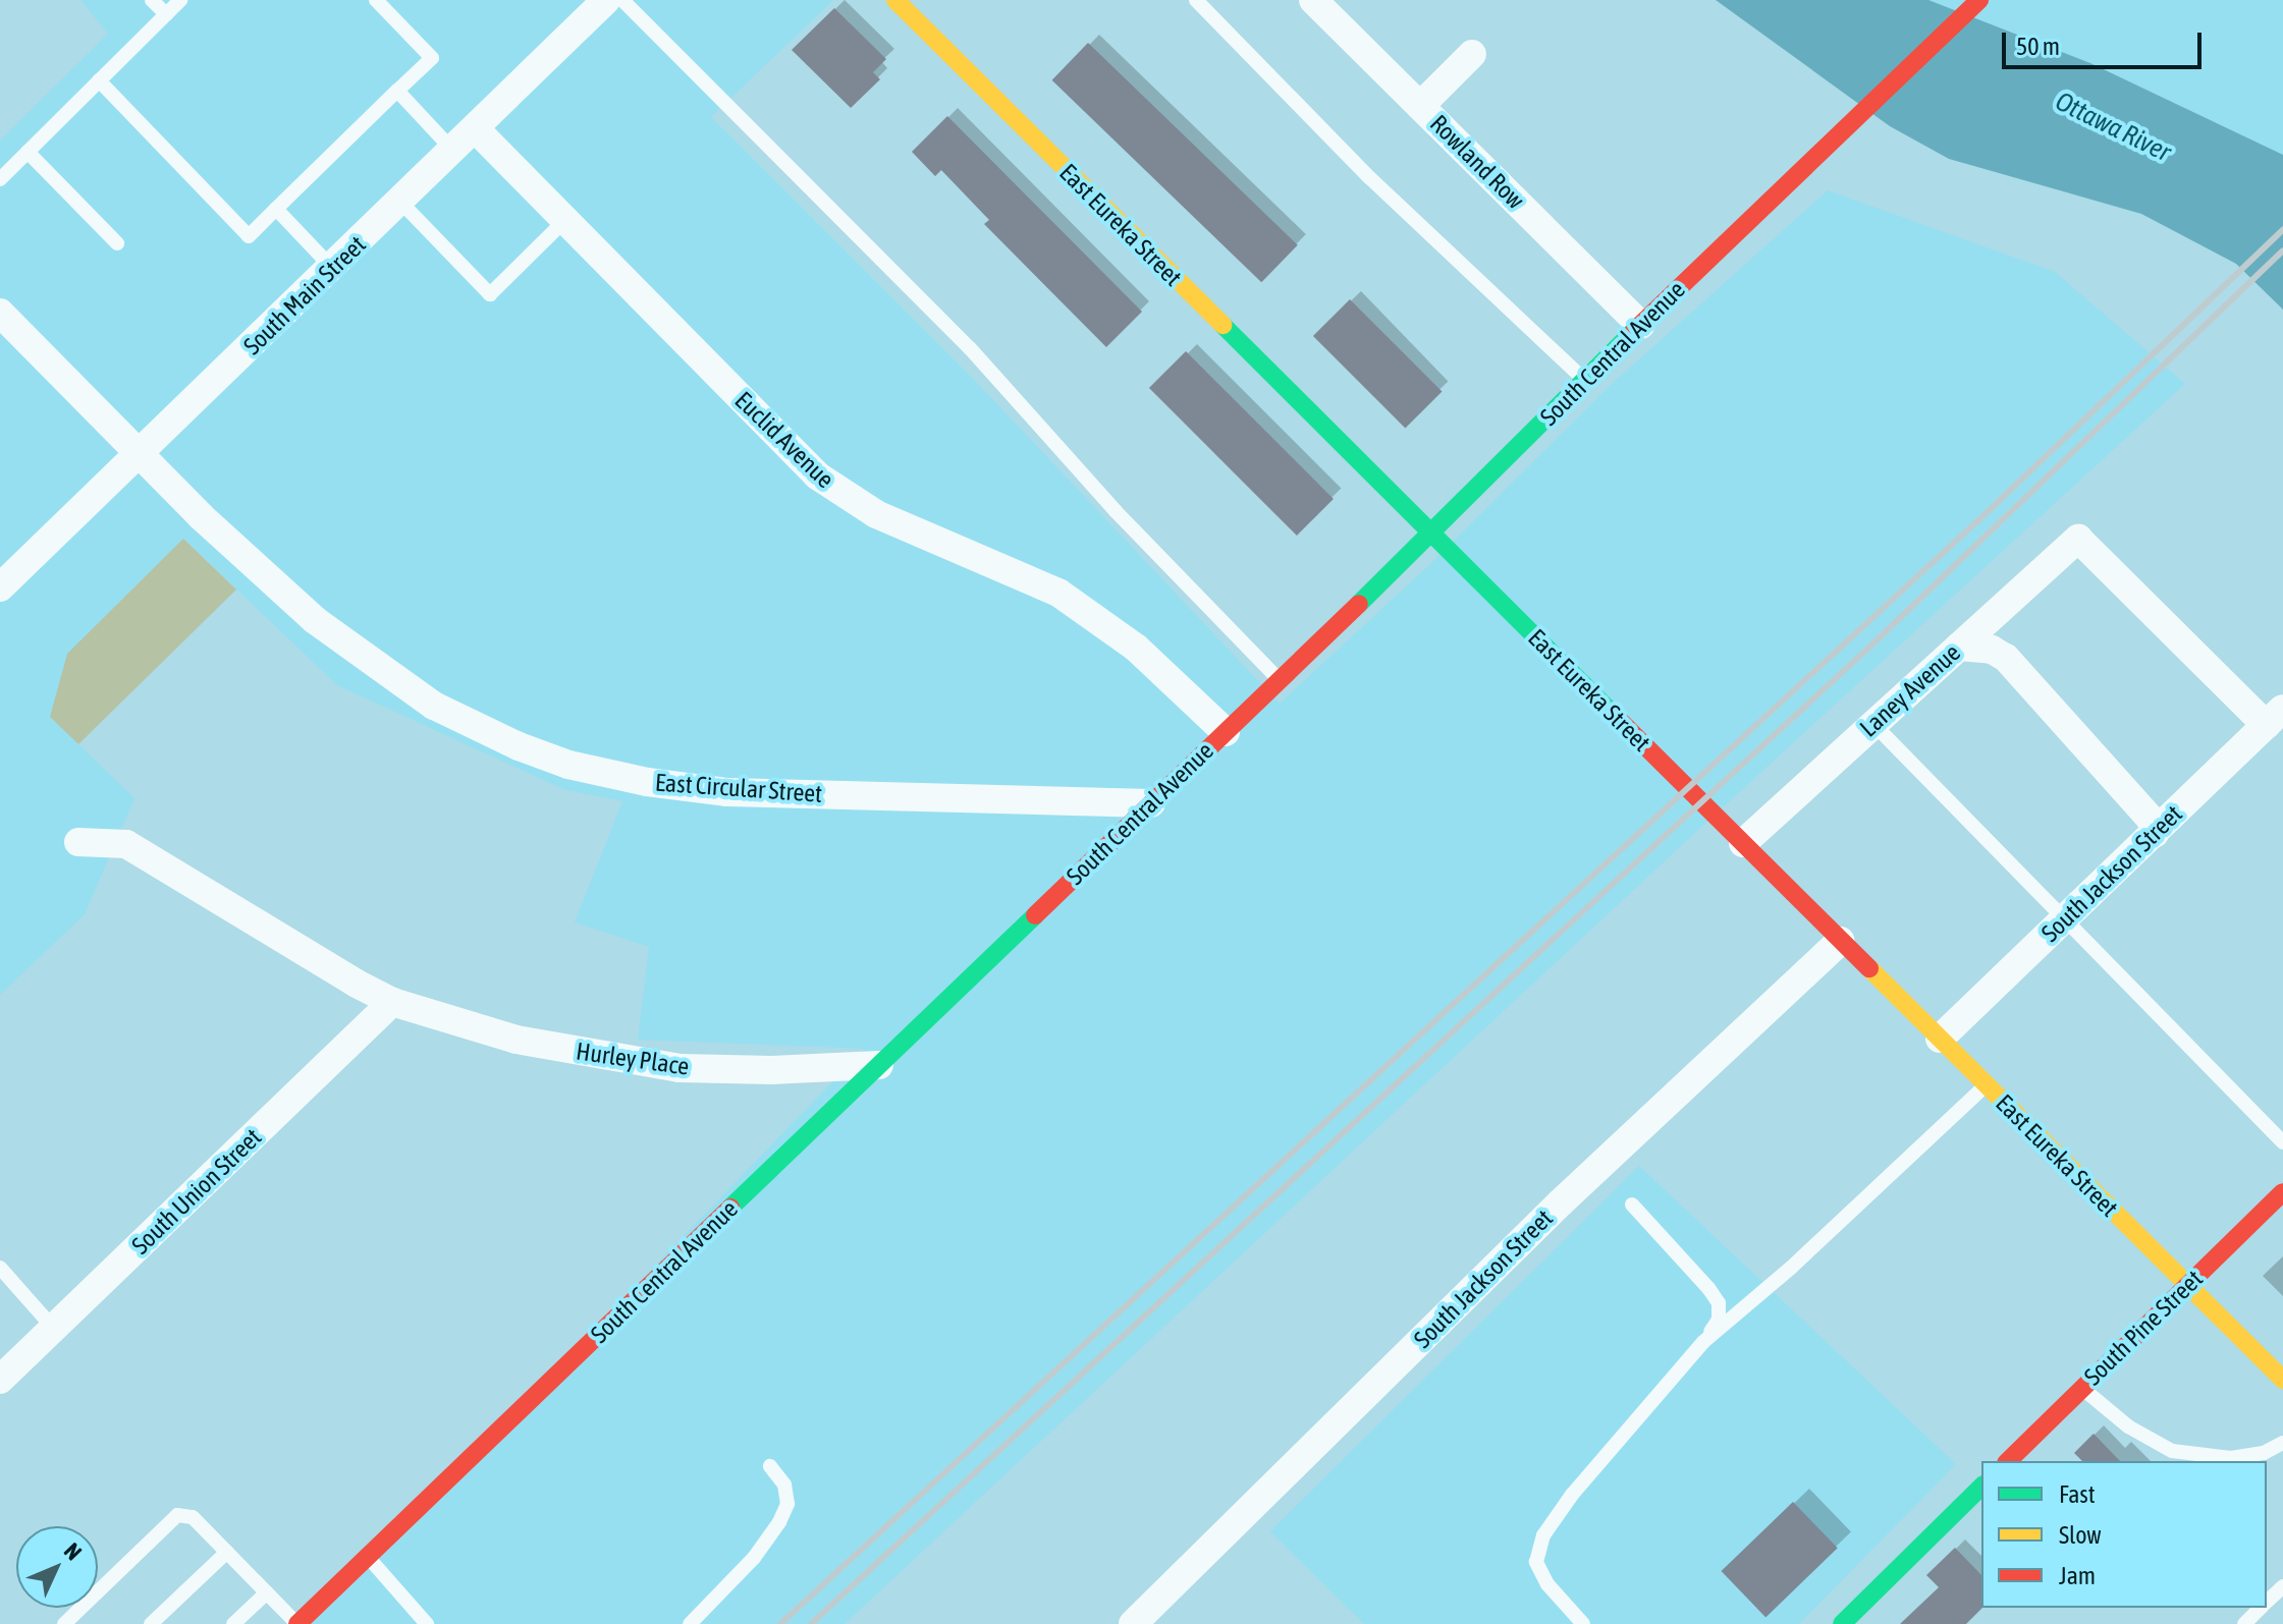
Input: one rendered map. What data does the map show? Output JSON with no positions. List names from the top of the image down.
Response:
{
  "streets": {
    "street": [
      "Rowland Row",
      "East Eureka Street",
      "South Main Street",
      "South Central Avenue",
      "Euclid Avenue",
      "Laney Avenue",
      "East Circular Street",
      "South Jackson Street",
      "Hurley Place",
      "South Union Street",
      "South Pine Street"
    ]
  },
  "crossings": [
    ["Rowland Row", "South Central Avenue"],
    ["East Eureka Street", "South Central Avenue"],
    ["East Eureka Street", "Laney Avenue"],
    ["East Eureka Street", "South Jackson Street"],
    ["East Eureka Street", "South Pine Street"],
    ["South Main Street", "Euclid Avenue"],
    ["South Main Street", "East Circular Street"],
    ["South Central Avenue", "Euclid Avenue"],
    ["South Central Avenue", "East Circular Street"],
    ["South Central Avenue", "Hurley Place"],
    ["Laney Avenue", "South Jackson Street"],
    ["Hurley Place", "South Union Street"]
  ],
  "water": ["Ottawa River"],
  "legend": ["Fast", "Slow", "Jam"],
  "scale_bar": "50 m",
  "north": "top right"
}
